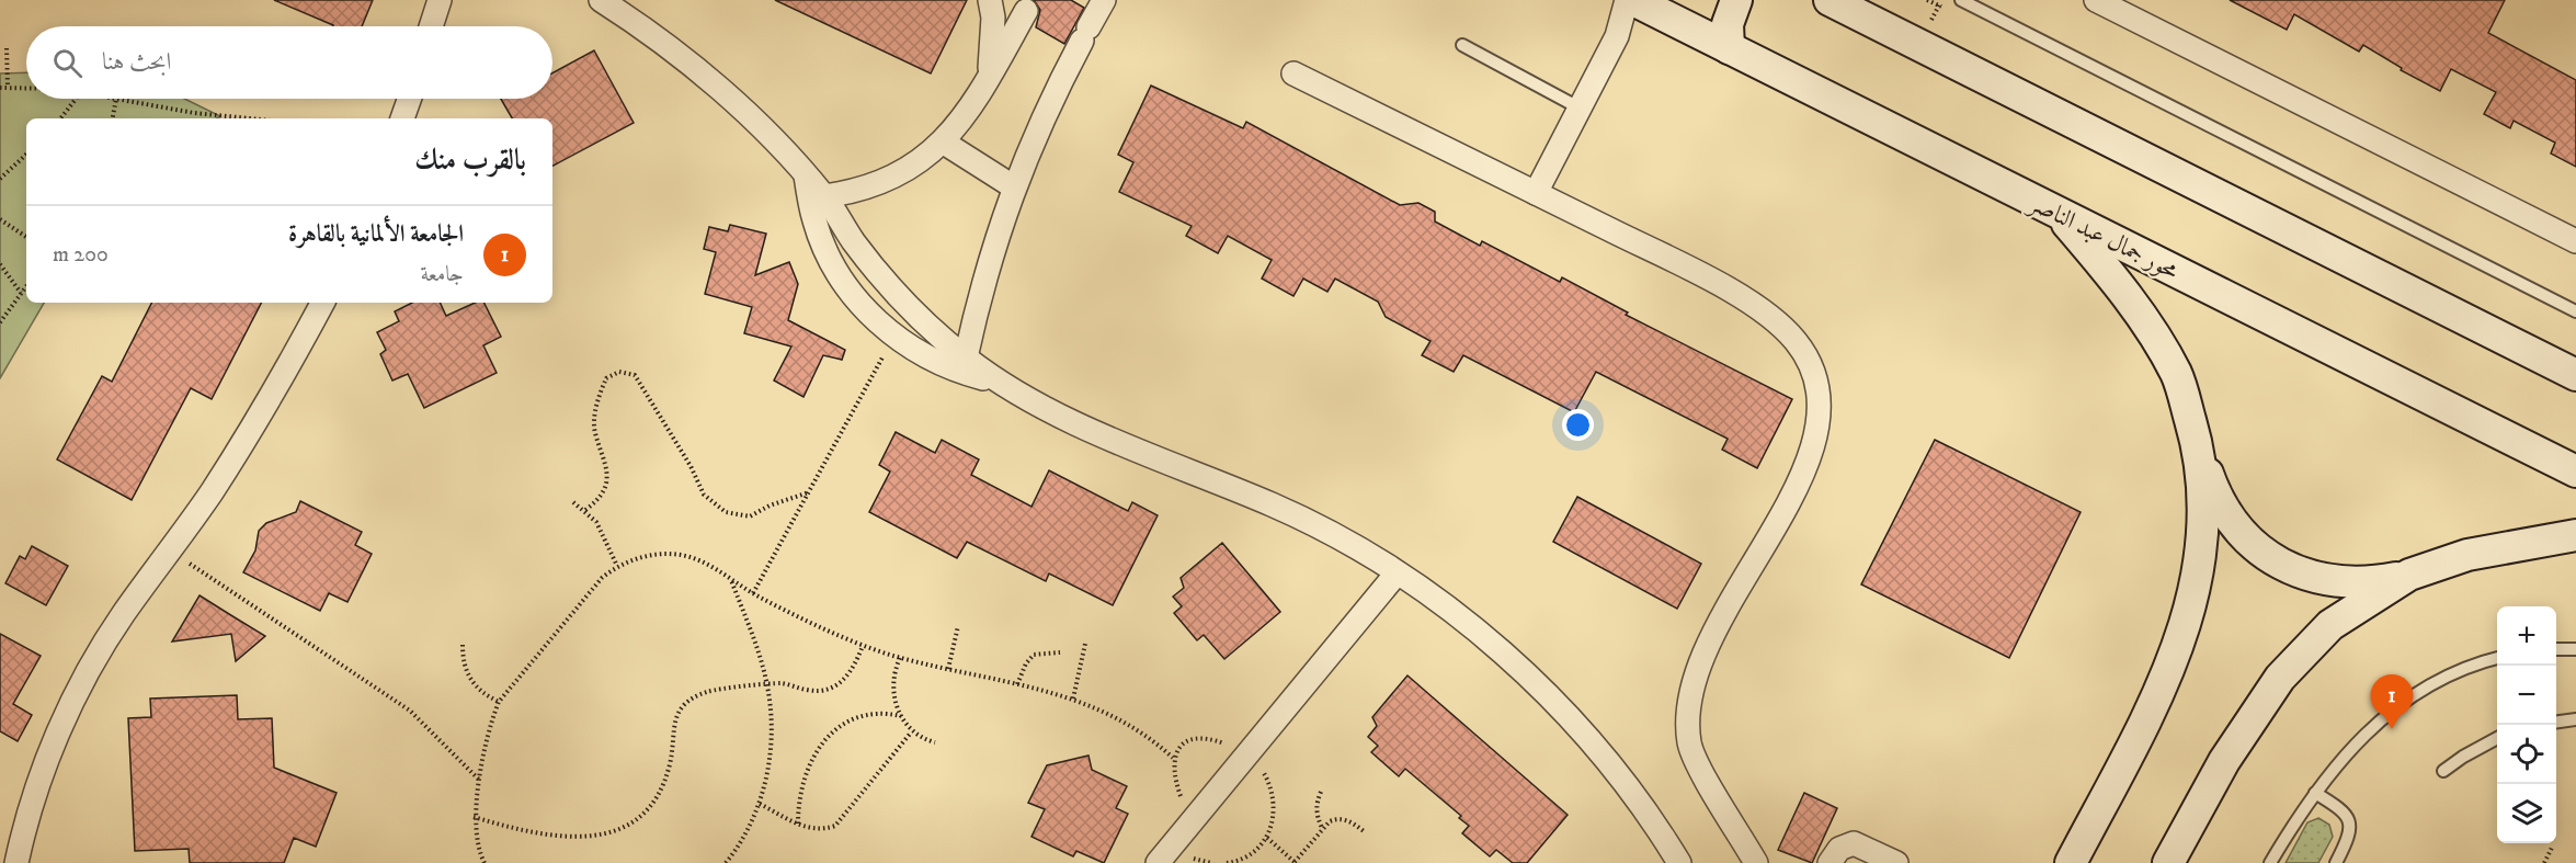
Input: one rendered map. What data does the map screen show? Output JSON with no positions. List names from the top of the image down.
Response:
{
  "streets": {
    "main road": ["محور جمال عبد الناصر"]
  },
  "page": {
    "search": "ابحث هنا",
    "heading": "بالقرب منك",
    "list": [
      {
        "mark": "1",
        "name": "الجامعة الألمانية بالقاهرة",
        "note": "جامعة",
        "value": "200 m"
      }
    ],
    "map_buttons": ["+", "−"],
    "pins": "1"
  }
}
